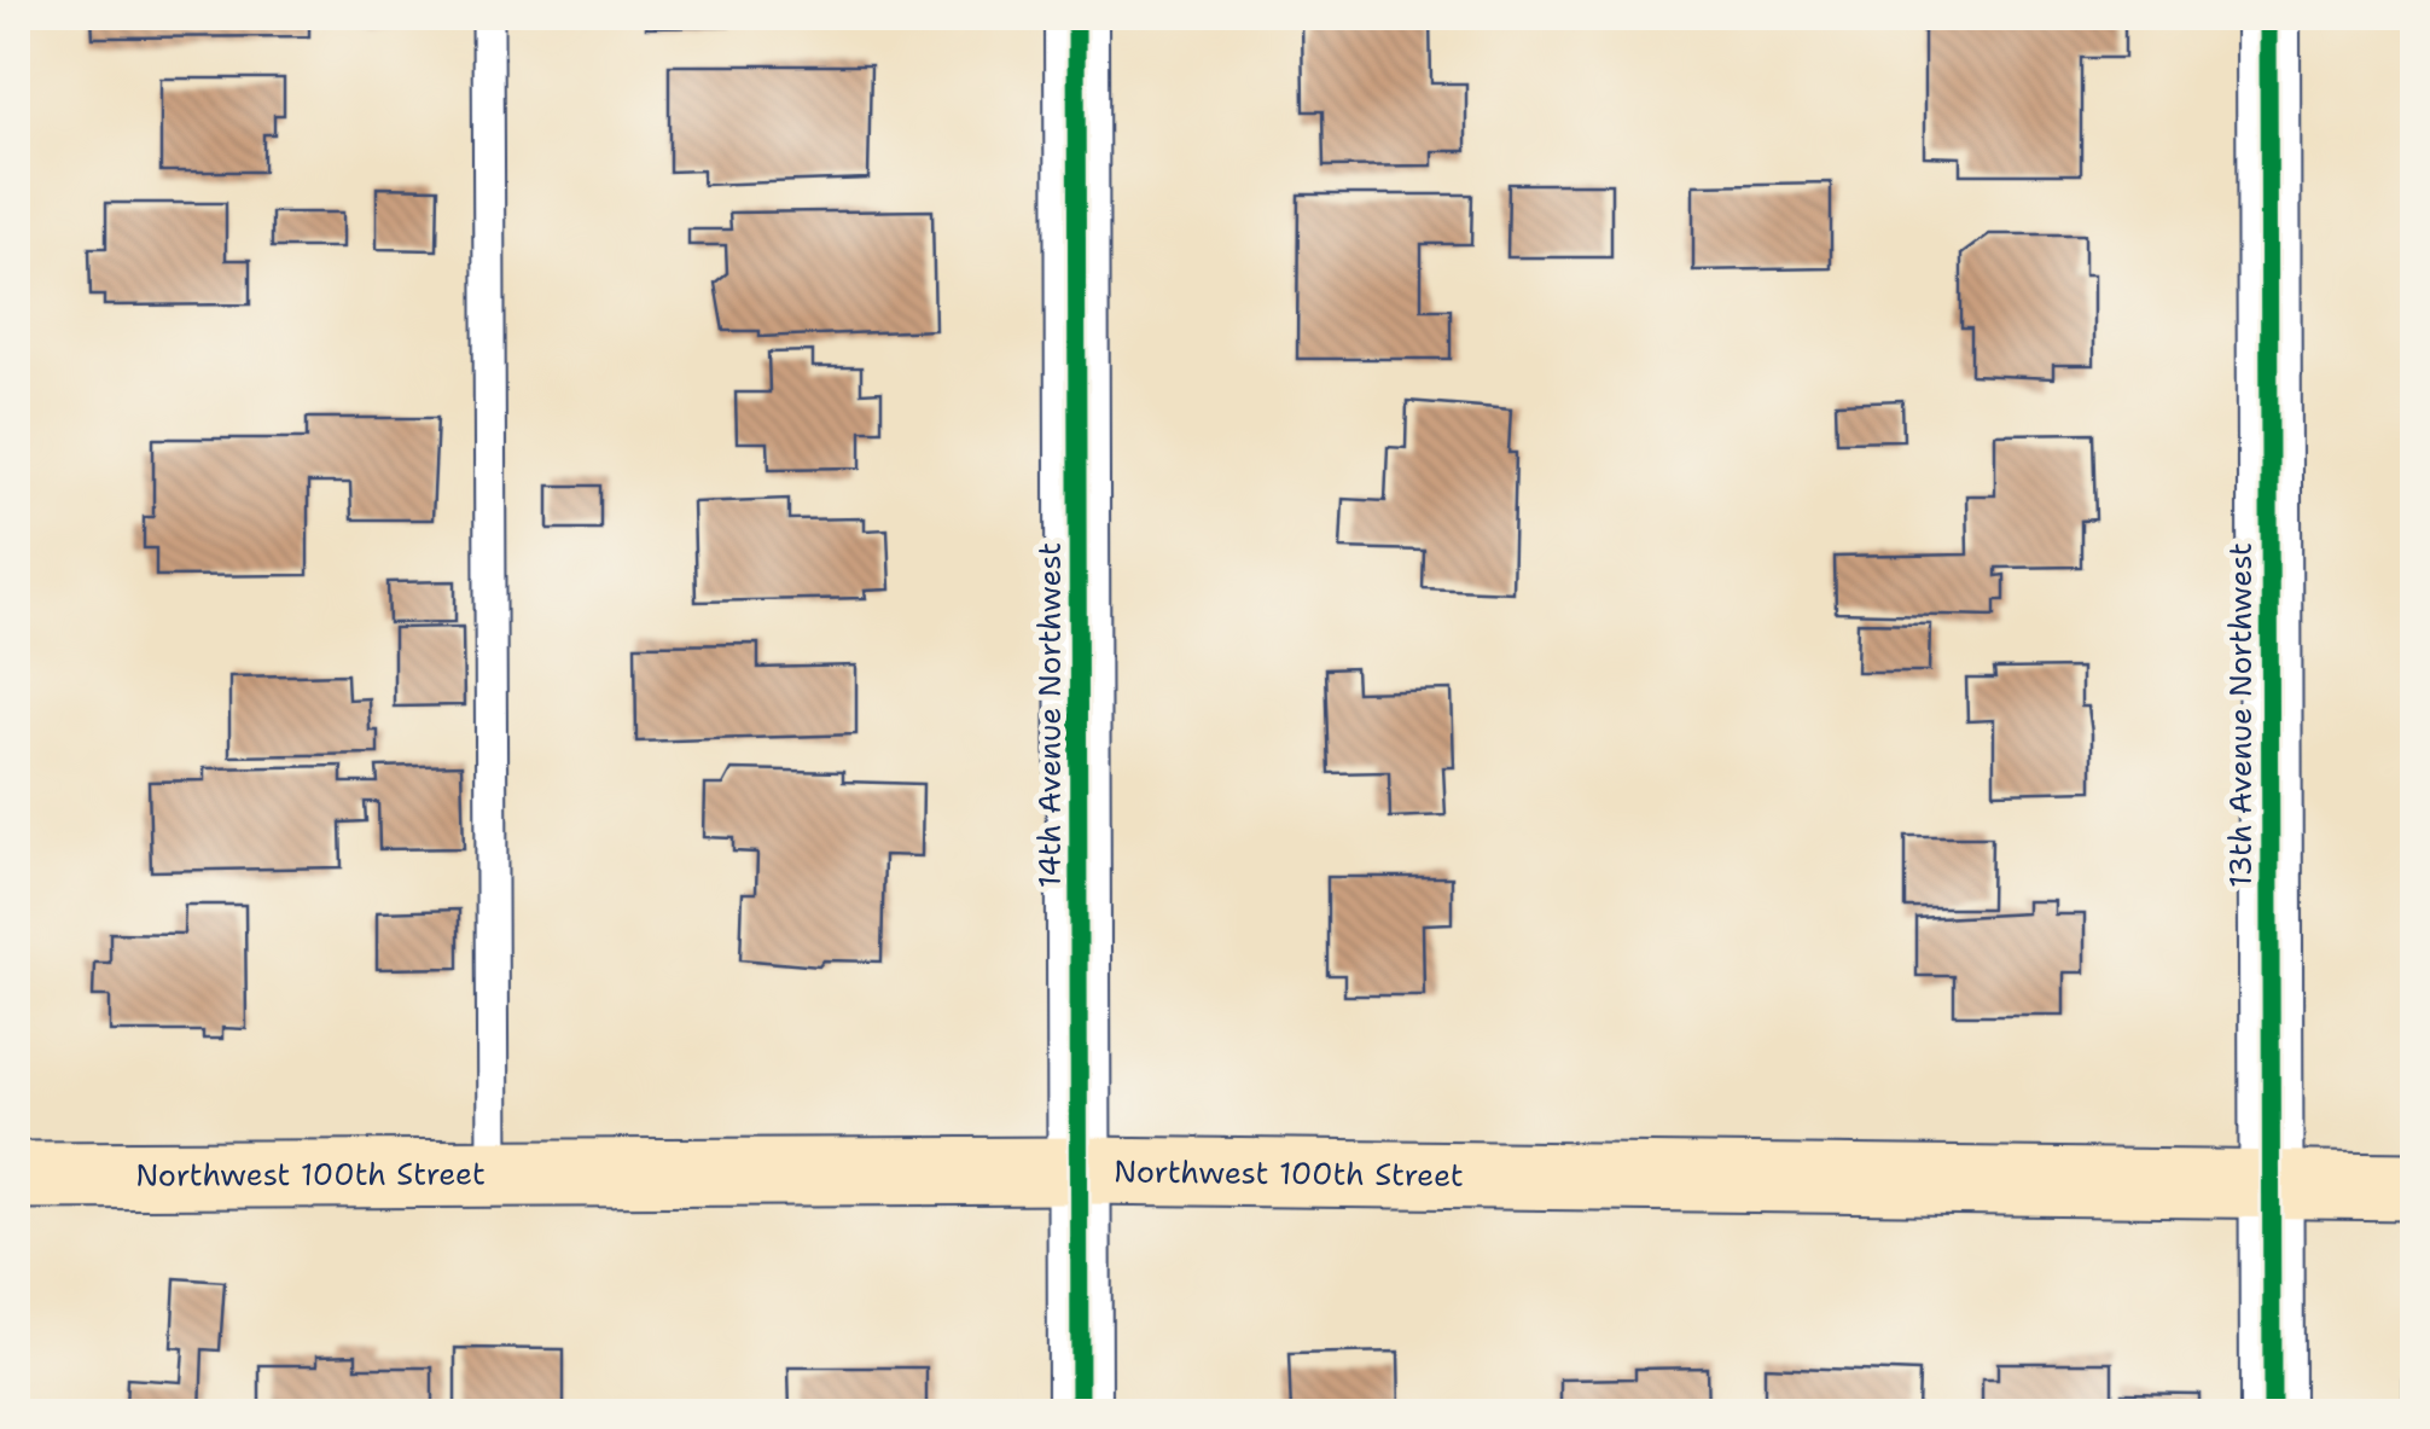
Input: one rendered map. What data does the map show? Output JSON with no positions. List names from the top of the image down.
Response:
{
  "streets": {
    "main road": ["Northwest 100th Street"],
    "street": ["14th Avenue Northwest", "13th Avenue Northwest"]
  },
  "crossings": [
    ["14th Avenue Northwest", "Northwest 100th Street"],
    ["13th Avenue Northwest", "Northwest 100th Street"]
  ]
}
